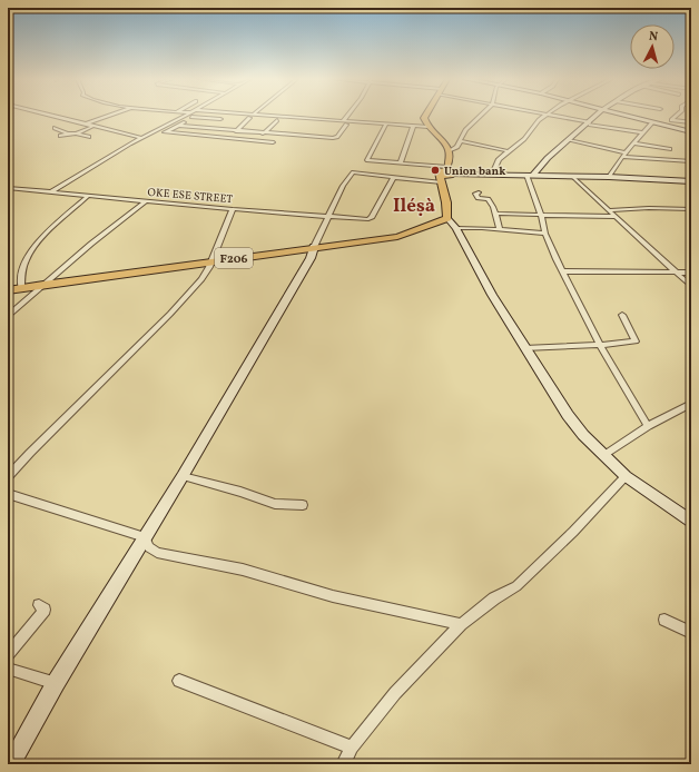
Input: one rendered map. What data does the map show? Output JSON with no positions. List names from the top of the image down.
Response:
{
  "streets": {
    "main road": ["F206"],
    "street": ["OKE ESE STREET"]
  },
  "districts": ["Iléṣà"],
  "places": ["Union bank"],
  "north": "top"
}
